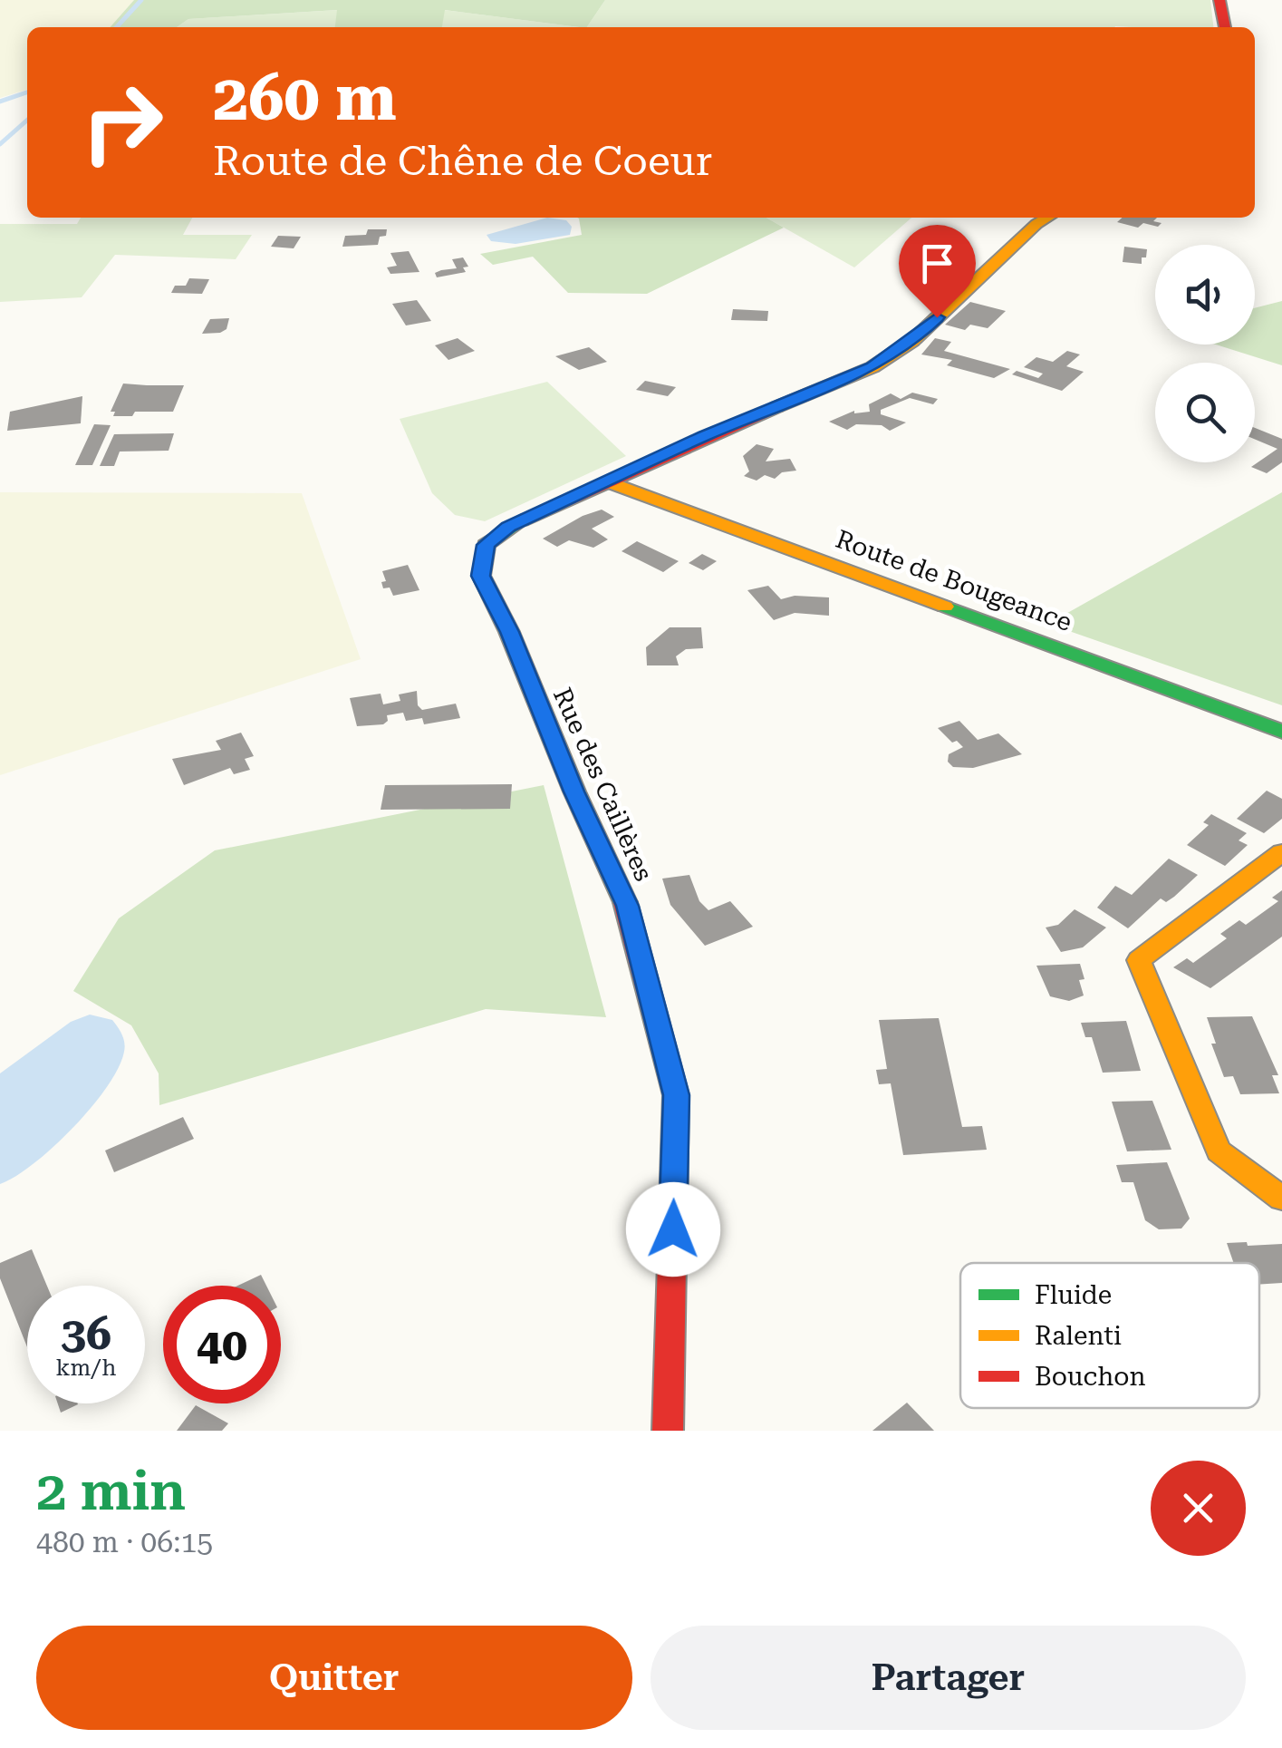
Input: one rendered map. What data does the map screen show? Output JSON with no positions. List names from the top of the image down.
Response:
{
  "streets": {
    "street": ["Route de Bougeance", "Rue des Caillères"]
  },
  "crossings": [
    ["Route de Bougeance", "Rue des Caillères"]
  ],
  "legend": ["Fluide", "Ralenti", "Bouchon"],
  "page": {
    "turn": ["260 m", "Route de Chêne de Coeur"],
    "speed": "36 km/h",
    "limit": "40",
    "heading": ["2 min", "480 m · 06:15"],
    "buttons": ["Quitter", "Partager"]
  }
}
